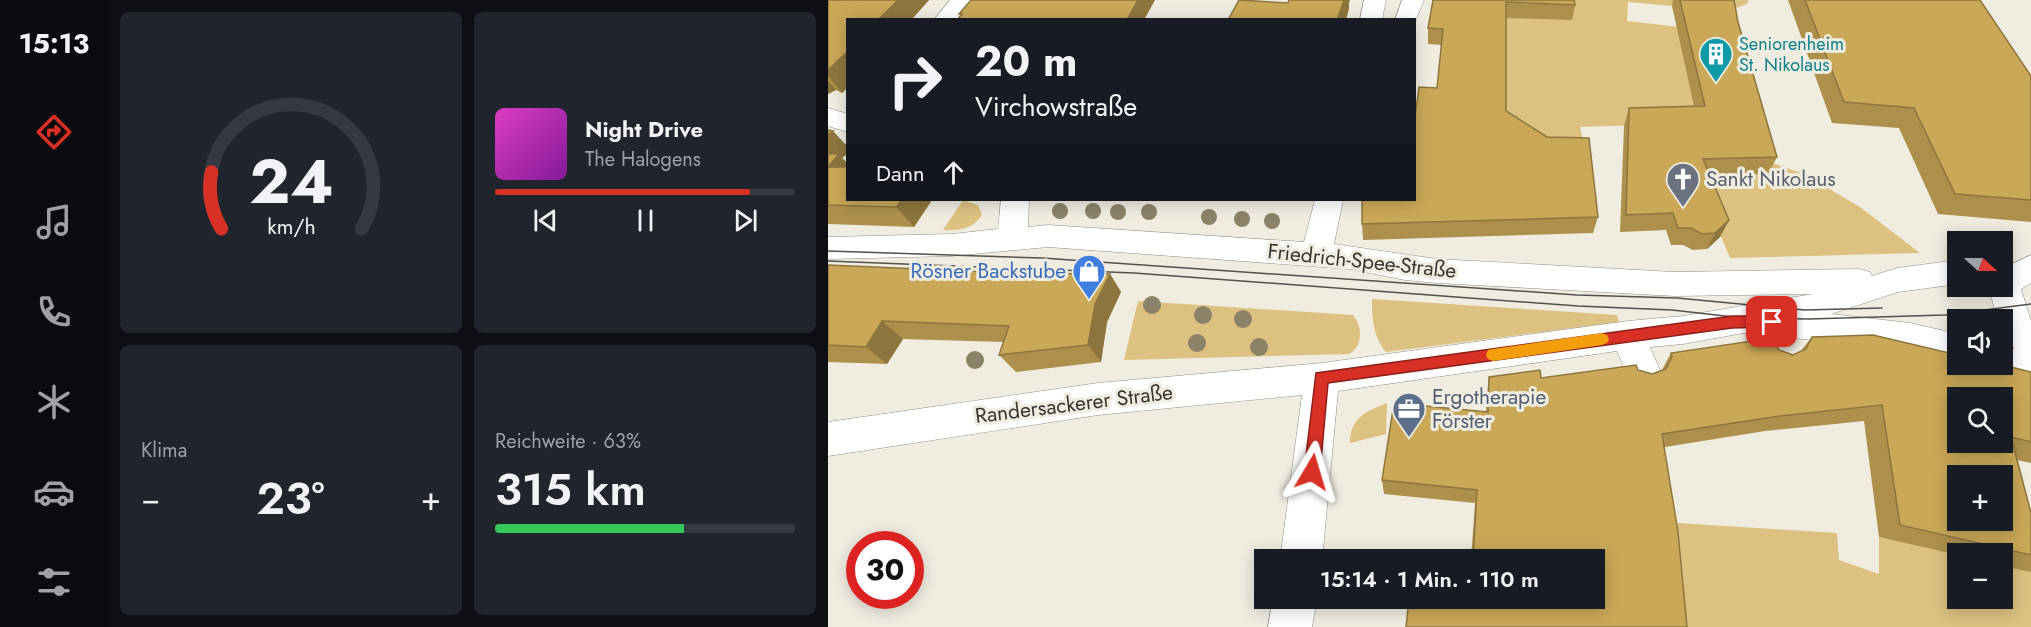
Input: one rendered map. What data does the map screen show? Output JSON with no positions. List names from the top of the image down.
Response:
{
  "streets": {
    "street": ["Friedrich-Spee-Straße", "Randersackerer Straße"]
  },
  "places": {
    "building": ["Seniorenheim St. Nikolaus"],
    "church": ["Sankt Nikolaus"],
    "shop": ["Rösner Backstube"],
    "office": ["Ergotherapie Förster"]
  },
  "north": "right",
  "page": {
    "tabs": "15:13",
    "turn": ["20 m", "Virchowstraße"],
    "song": ["Night Drive", "The Halogens"],
    "then": "Dann",
    "map_buttons": ["+", "−"],
    "tile": [
      "Klima",
      ["Reichweite · 63%", "315 km"]
    ],
    "heat": ["−", "23°", "+"],
    "limit": "30",
    "trip": "15:14 · 1 Min. · 110 m",
    "gauge": ["24", "km/h"]
  }
}
